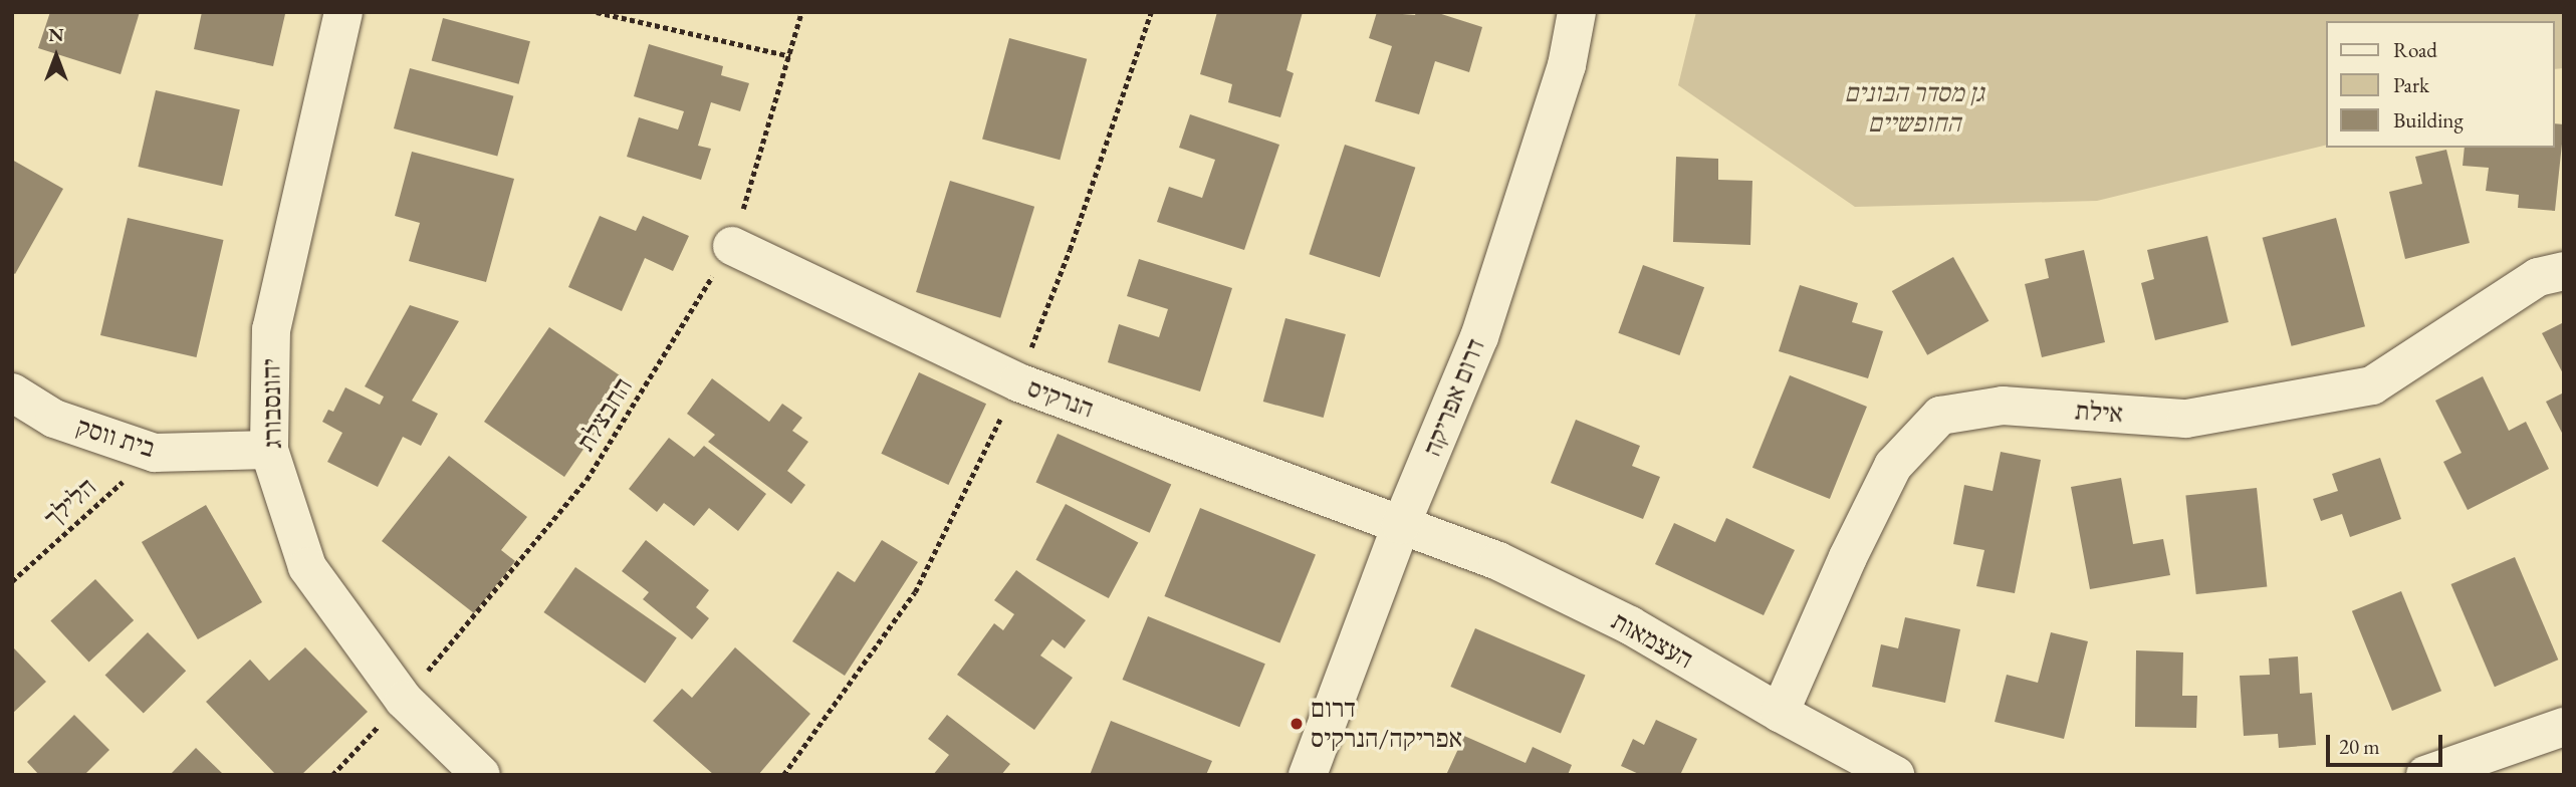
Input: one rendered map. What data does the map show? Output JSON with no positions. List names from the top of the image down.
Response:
{
  "streets": {
    "street": [
      "דרום אפריקה",
      "הנרקיס",
      "יהונסבורג",
      "אילת",
      "בית ווסק",
      "העצמאות"
    ],
    "path": ["החבצלת", "הלילך"]
  },
  "crossings": [
    ["דרום אפריקה", "הנרקיס"],
    ["דרום אפריקה", "העצמאות"],
    ["הנרקיס", "החבצלת"],
    ["הנרקיס", "העצמאות"],
    ["יהונסבורג", "החבצלת"],
    ["יהונסבורג", "בית ווסק"],
    ["אילת", "העצמאות"],
    ["בית ווסק", "הלילך"]
  ],
  "parks": ["גן מסדר הבונים החופשיים"],
  "places": ["דרום אפריקה/הנרקיס"],
  "legend": ["Road", "Park", "Building"],
  "scale_bar": "20 m",
  "north": "top"
}
